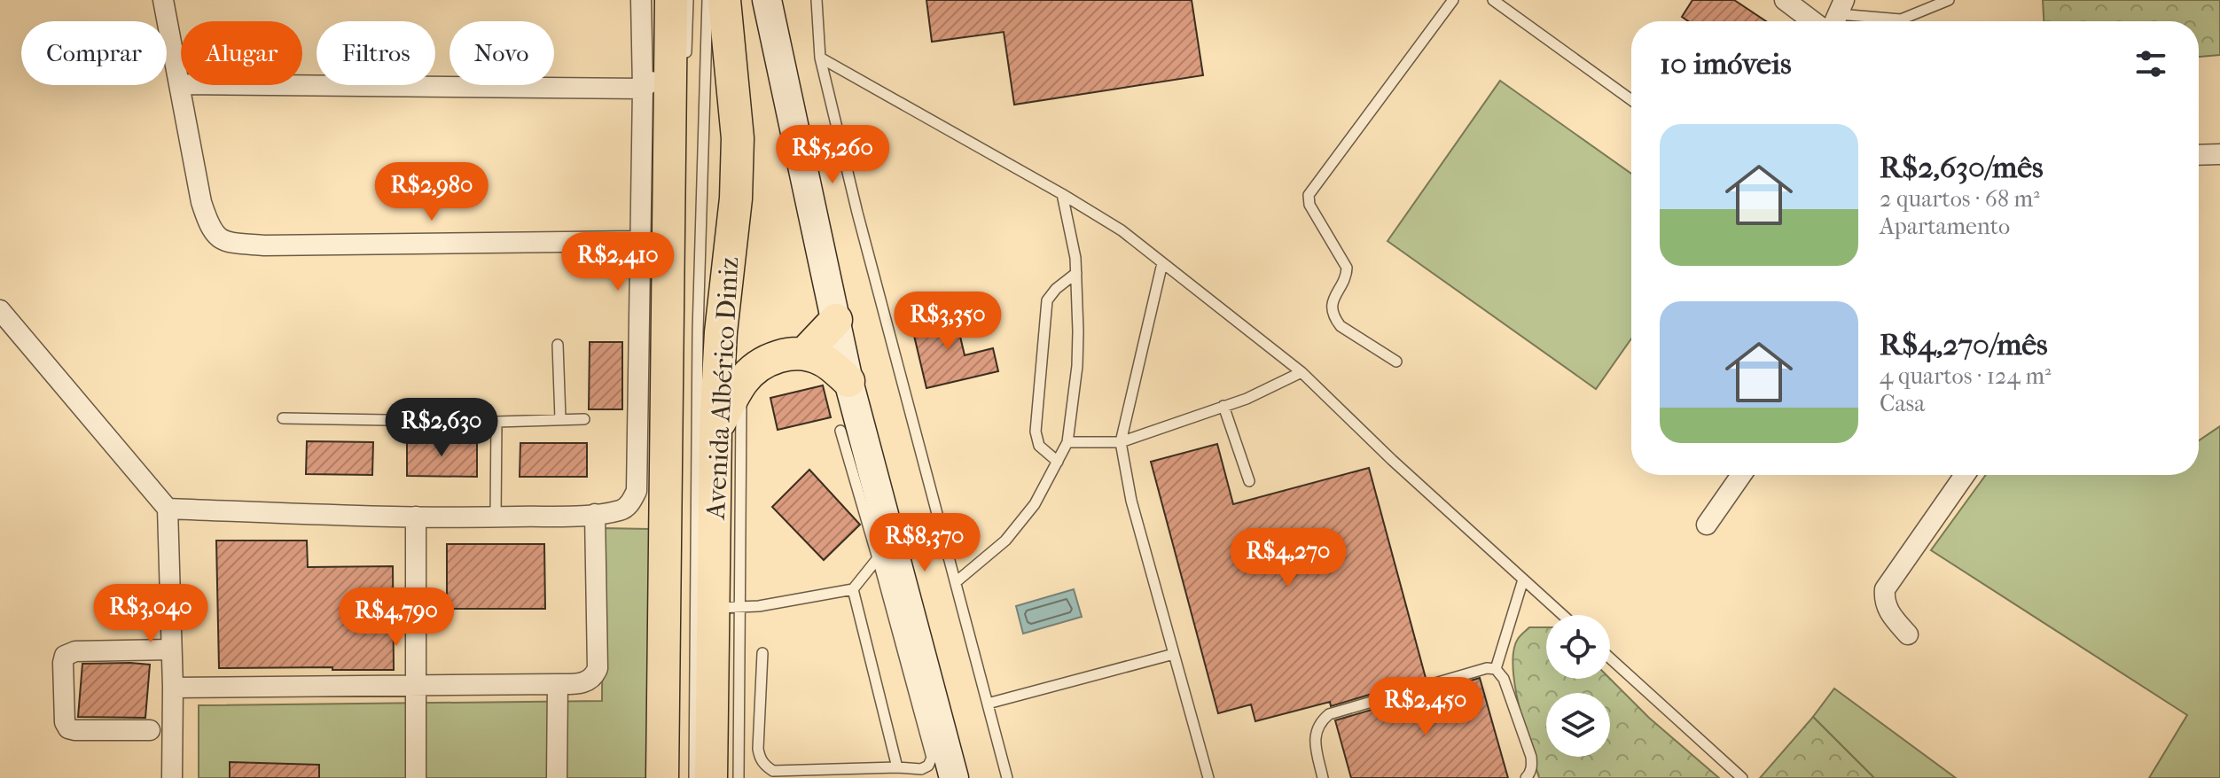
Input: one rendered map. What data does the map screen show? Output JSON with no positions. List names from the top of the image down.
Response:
{
  "streets": {
    "main road": ["Avenida Albérico Diniz"]
  },
  "page": {
    "chip": [
      "Comprar",
      "Alugar",
      "Filtros",
      "Novo"
    ],
    "heading": "10 imóveis",
    "list": [
      {
        "name": "R$2,630/mês",
        "note": "2 quartos · 68 m² · Apartamento"
      },
      {
        "name": "R$4,270/mês",
        "note": "4 quartos · 124 m² · Casa"
      }
    ],
    "price": [
      "R$5,260",
      "R$2,980",
      "R$2,410",
      "R$3,350",
      "R$2,630",
      "R$8,370",
      "R$4,270",
      "R$3,040",
      "R$4,790",
      "R$2,450"
    ]
  }
}
